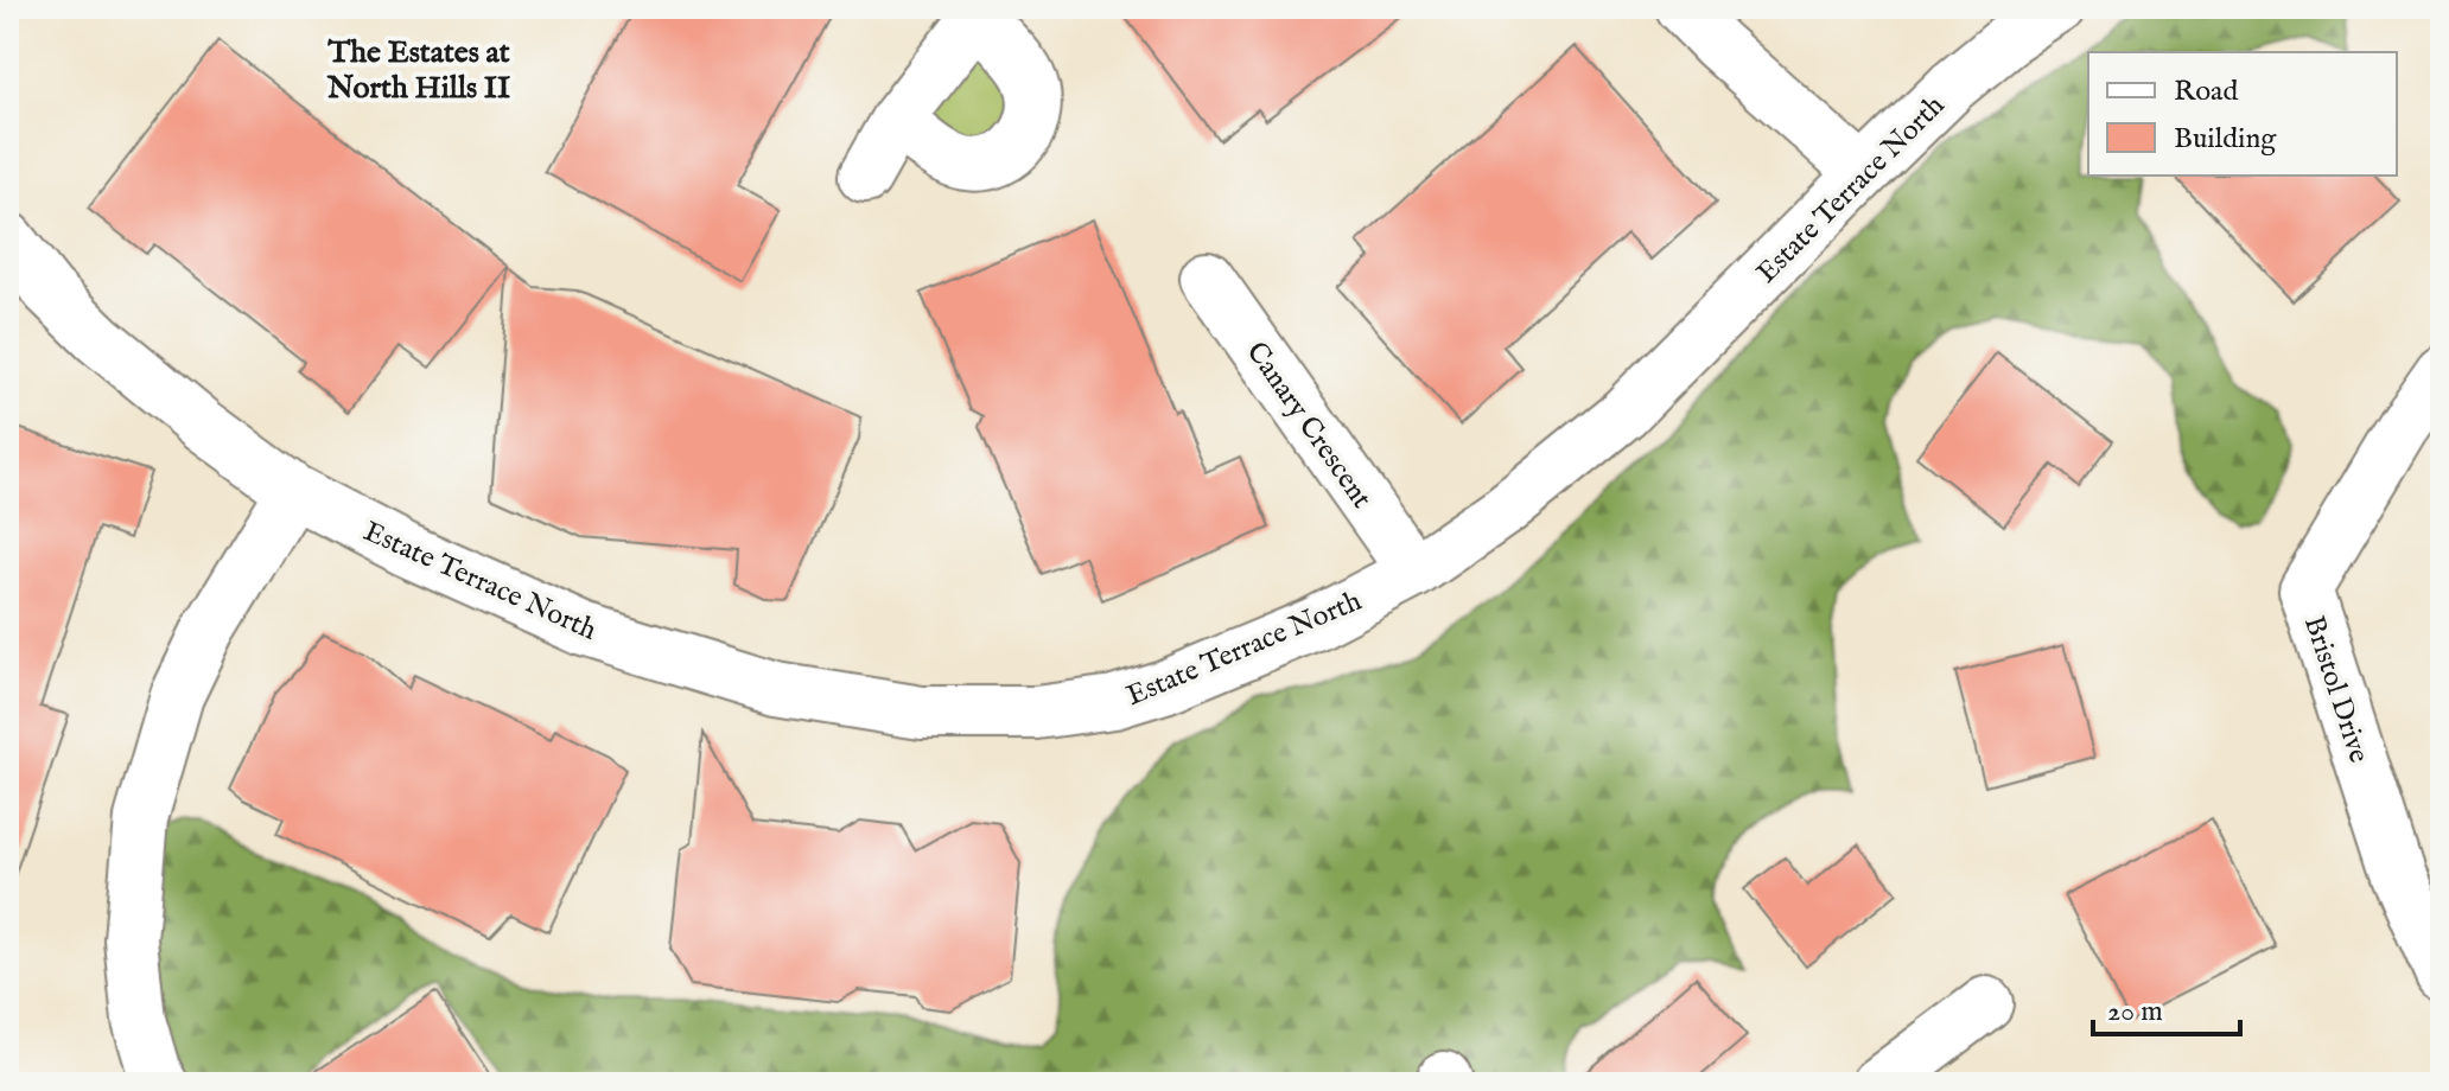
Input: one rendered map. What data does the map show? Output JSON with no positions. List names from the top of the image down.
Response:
{
  "streets": {
    "street": ["Estate Terrace North", "Canary Crescent", "Bristol Drive"]
  },
  "crossings": [
    ["Estate Terrace North", "Canary Crescent"]
  ],
  "districts": ["The Estates at North Hills II"],
  "legend": ["Road", "Building"],
  "scale_bar": "20 m"
}
